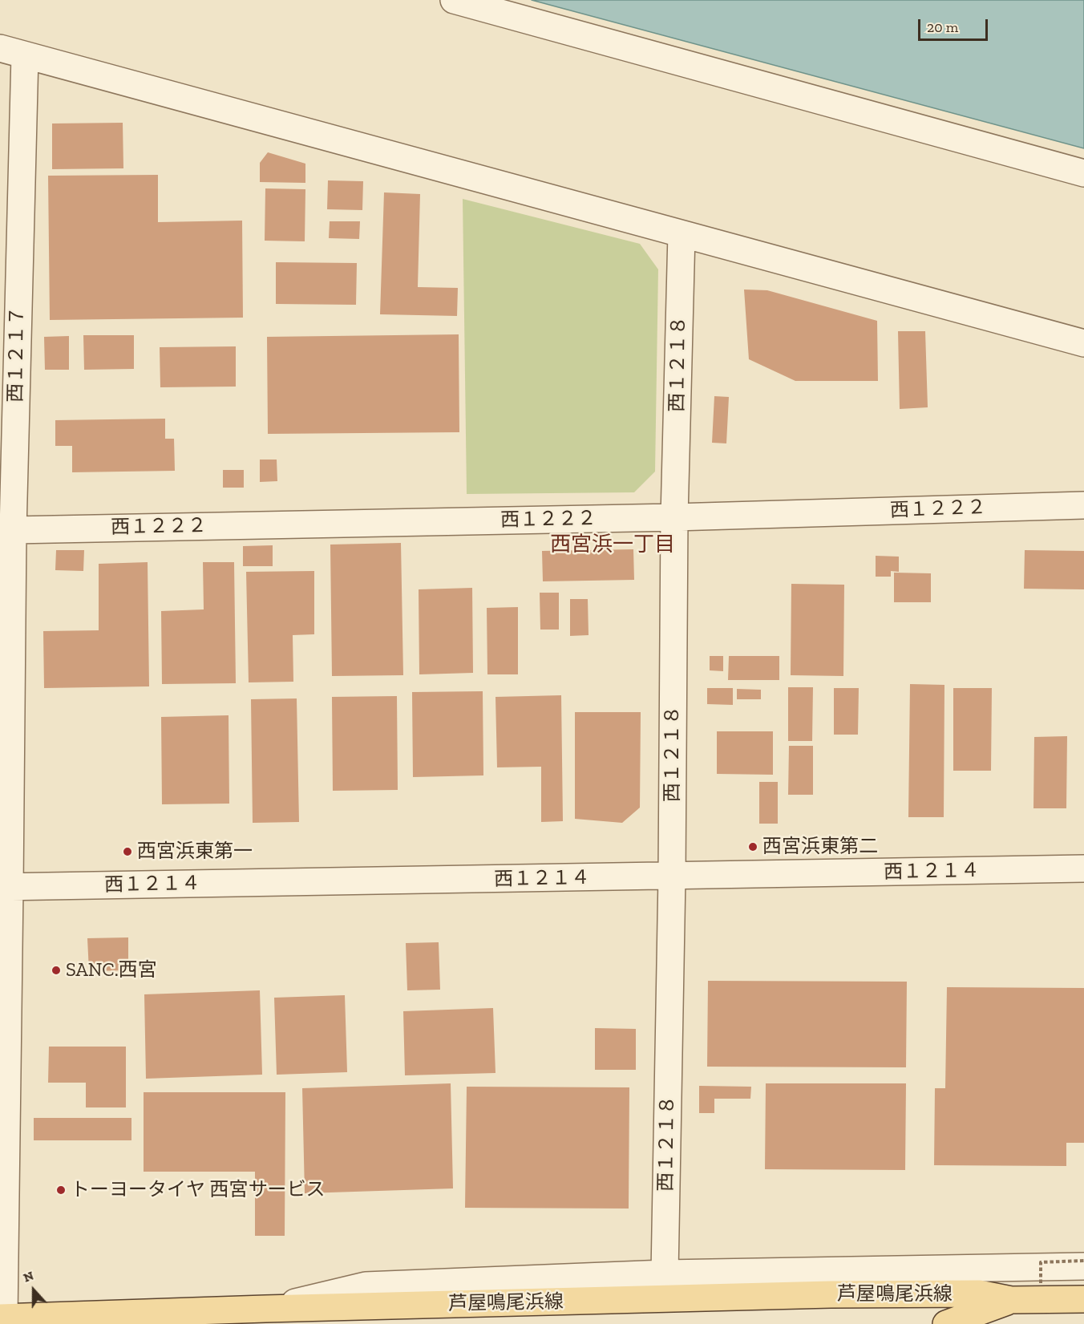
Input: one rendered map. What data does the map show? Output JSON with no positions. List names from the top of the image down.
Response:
{
  "streets": {
    "main road": ["芦屋鳴尾浜線"],
    "street": [
      "西１２１７",
      "西１２１８",
      "西１２２２",
      "西１２１４"
    ]
  },
  "crossings": [
    ["西１２１７", "西１２２２"],
    ["西１２１７", "西１２１４"],
    ["西１２１７", "芦屋鳴尾浜線"],
    ["西１２１８", "西１２２２"],
    ["西１２１８", "西１２１４"]
  ],
  "districts": ["西宮浜一丁目"],
  "places": [
    "西宮浜東第二",
    "西宮浜東第一",
    "SANC.西宮",
    "トーヨータイヤ 西宮サービス"
  ],
  "scale_bar": "20 m",
  "north": "top"
}
